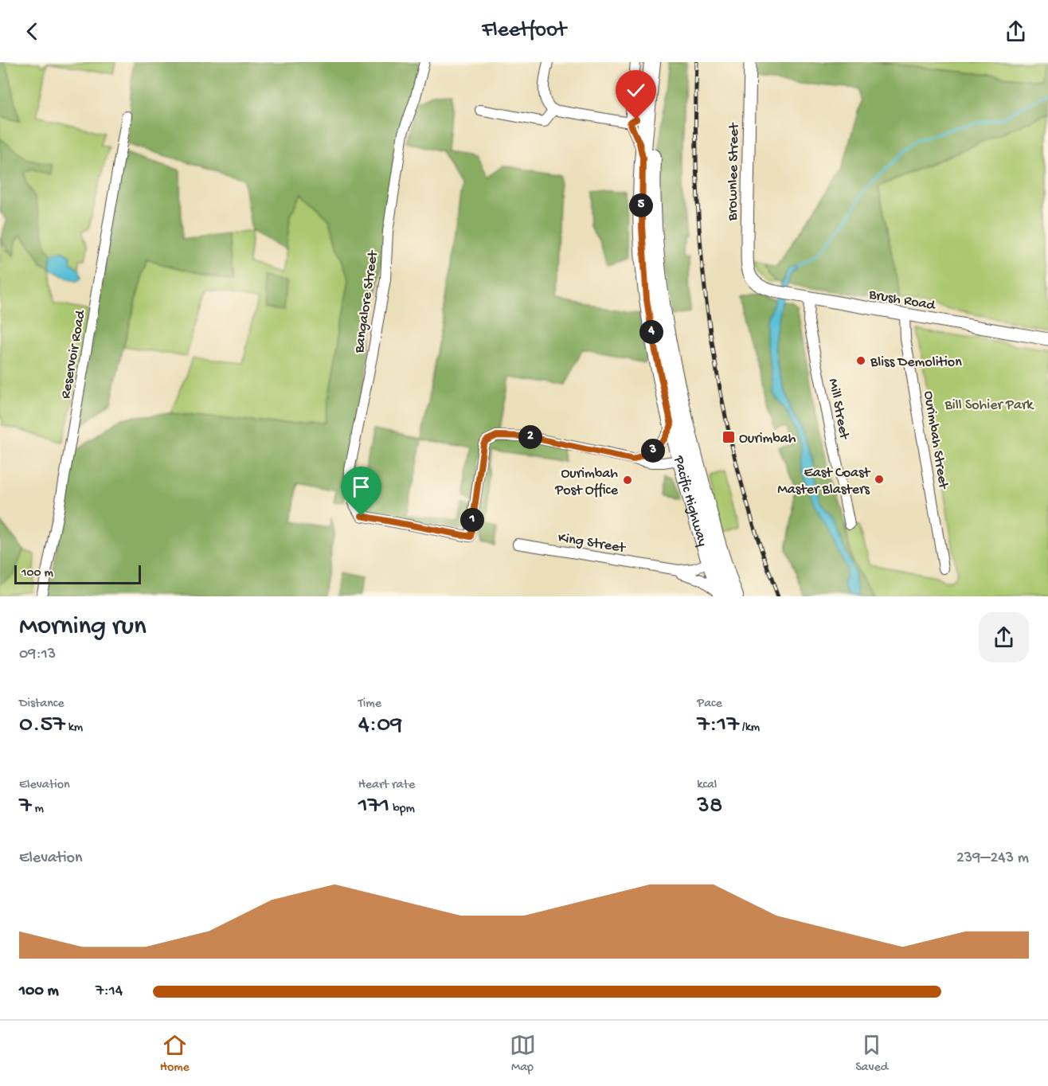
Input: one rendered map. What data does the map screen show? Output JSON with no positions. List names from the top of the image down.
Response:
{
  "streets": {
    "main road": ["Pacific Highway"],
    "street": [
      "Brownlee Street",
      "Brush Road",
      "Bangalore Street",
      "Reservoir Road",
      "Mill Street",
      "Ourimbah Street",
      "King Street"
    ]
  },
  "crossings": [
    ["Brownlee Street", "Brush Road"],
    ["Brush Road", "Mill Street"],
    ["Brush Road", "Ourimbah Street"],
    ["Pacific Highway", "King Street"]
  ],
  "parks": ["Bill Sohier Park"],
  "places": {
    "other": ["Bliss Demolition", "East Coast Master Blasters", "Ourimbah Post Office"],
    "transit": ["Ourimbah"]
  },
  "scale_bar": "100 m",
  "page": {
    "header": "Fleetfoot",
    "pins": [
      "5",
      "4",
      "2",
      "3",
      "1"
    ],
    "scale": "100 m",
    "heading": ["Morning run", "09:13"],
    "stats": [
      ["Distance", "0.57 km"],
      ["Time", "4:09"],
      ["Pace", "7:17 /km"],
      ["Elevation", "7 m"],
      ["Heart rate", "171 bpm"],
      ["kcal", "38"]
    ],
    "chart": ["Elevation", "239–243 m"],
    "list": [
      {
        "name": "100 m",
        "note": "7:14"
      }
    ],
    "tabs": ["Home", "Map", "Saved"]
  }
}
